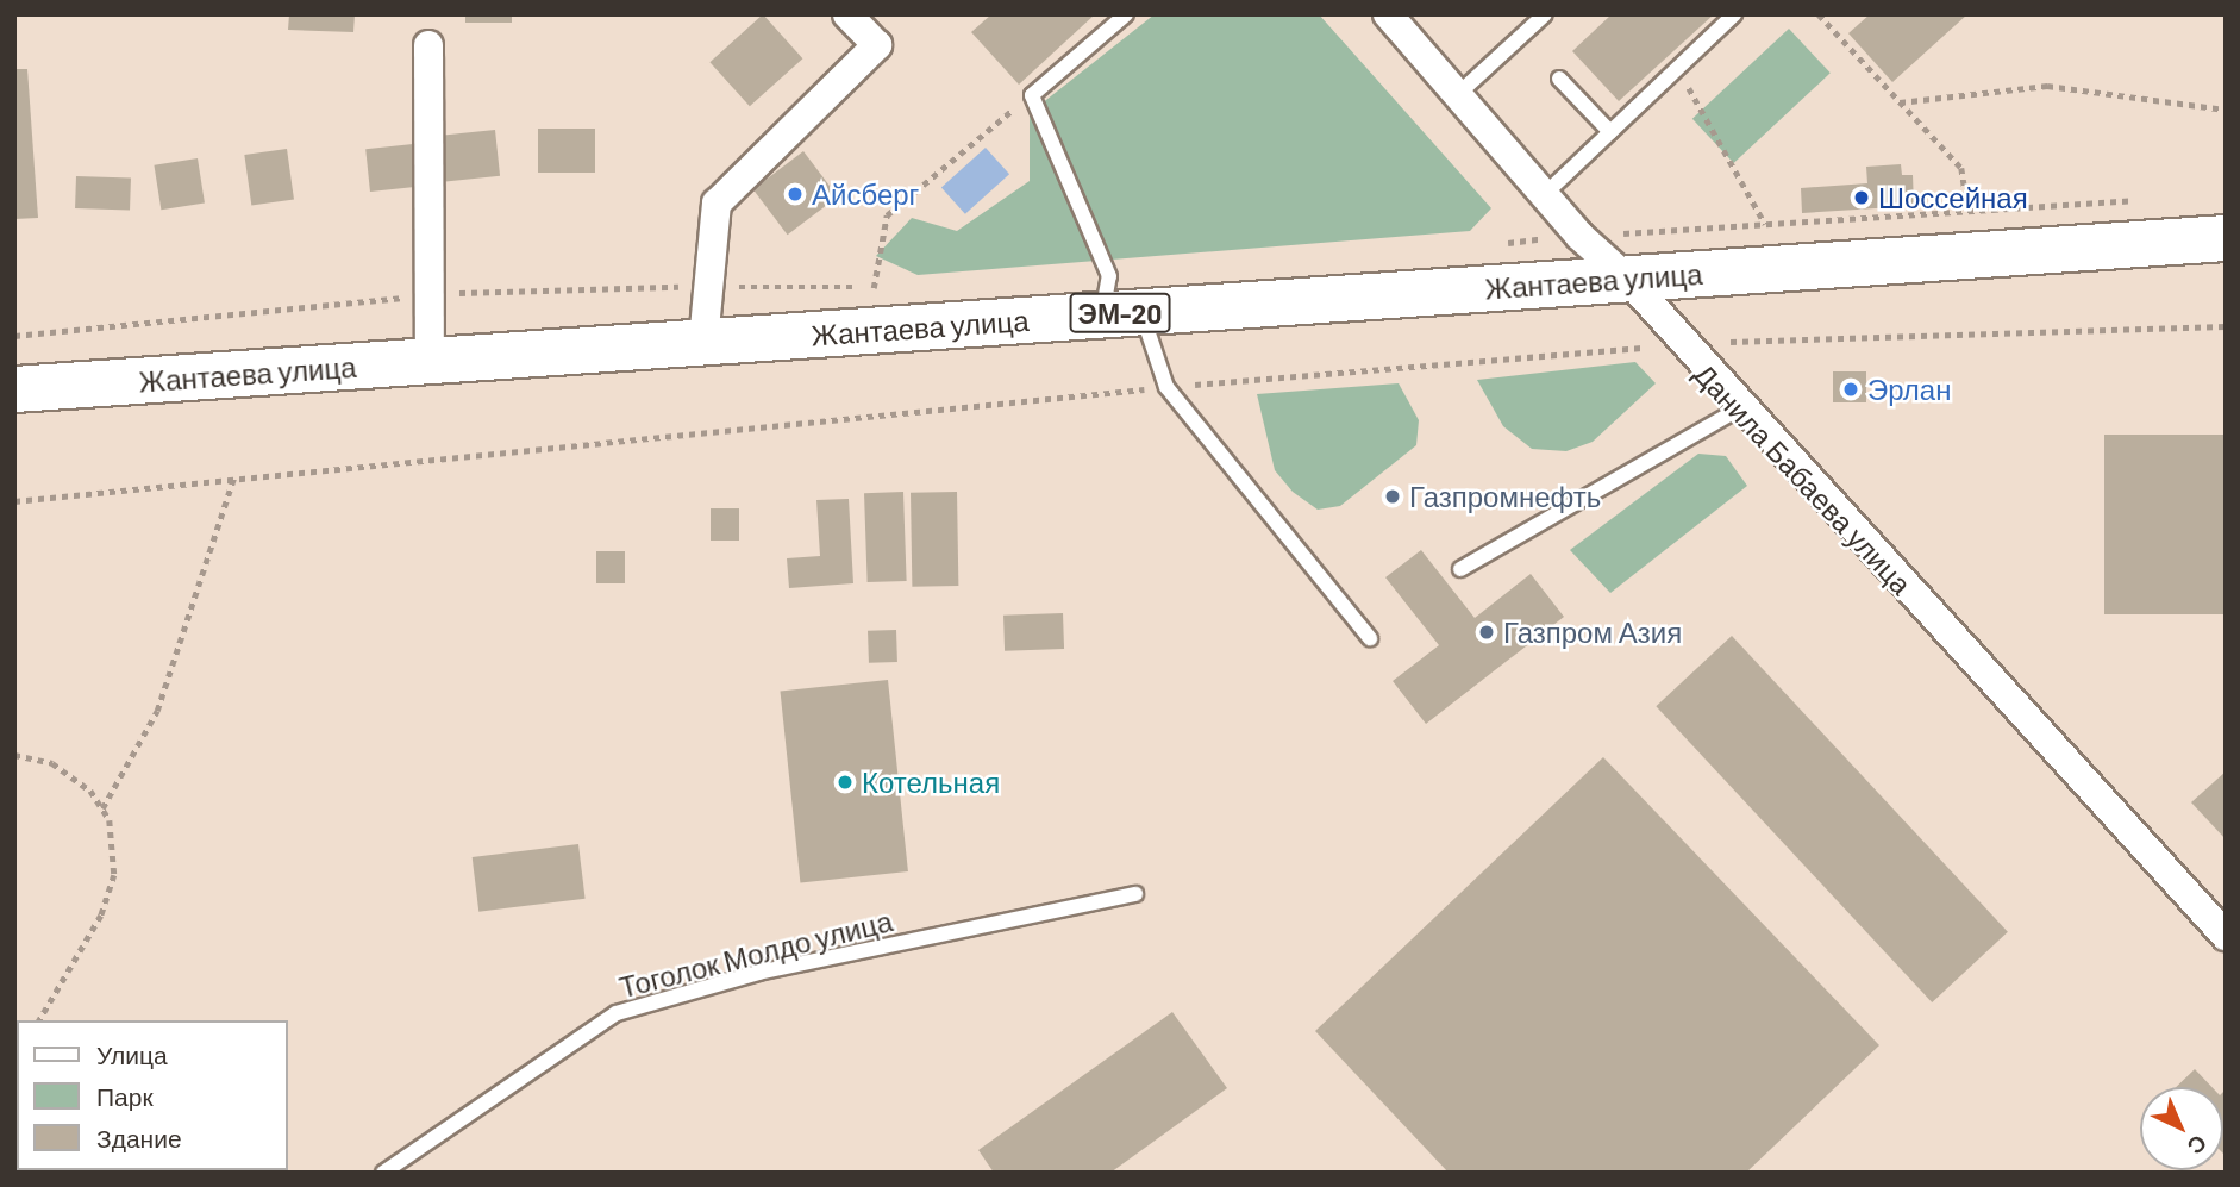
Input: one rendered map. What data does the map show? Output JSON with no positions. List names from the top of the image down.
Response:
{
  "streets": {
    "main road": ["Жантаева улица", "ЭМ-20"],
    "street": ["Данила Бабаева улица"],
    "lane": ["Тоголок Молдо улица"]
  },
  "crossings": [
    ["Жантаева улица", "Данила Бабаева улица"]
  ],
  "places": [
    "Айсберг",
    "Шоссейная",
    "Эрлан",
    "Газпромнефть",
    "Газпром Азия",
    "Котельная"
  ],
  "legend": ["Улица", "Парк", "Здание"],
  "north": "bottom right"
}
